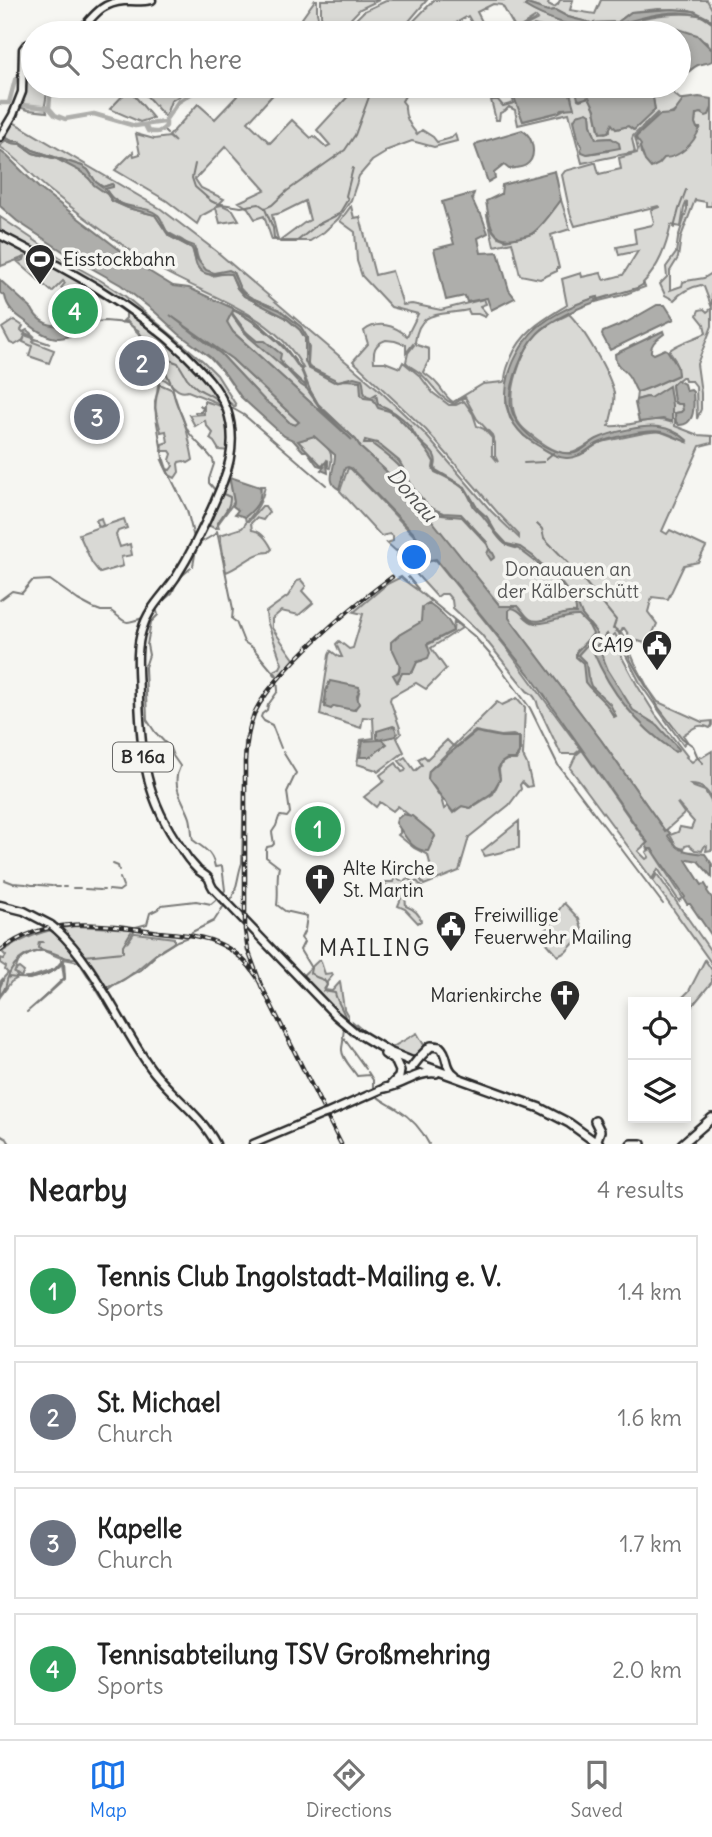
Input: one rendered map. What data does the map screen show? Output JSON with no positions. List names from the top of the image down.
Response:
{
  "streets": {
    "highway": ["B 16a"]
  },
  "districts": ["MAILING"],
  "water": ["Donau"],
  "parks": ["Donauauen an der Kälberschütt"],
  "places": {
    "sports": ["Eisstockbahn"],
    "public building": ["CA19", "Freiwillige Feuerwehr Mailing"],
    "church": ["Alte Kirche St. Martin", "Marienkirche"]
  },
  "page": {
    "search": "Search here",
    "pins": [
      "4",
      "2",
      "3",
      "1"
    ],
    "heading": ["Nearby", "4 results"],
    "list": [
      {
        "mark": "1",
        "name": "Tennis Club Ingolstadt-Mailing e. V.",
        "note": "Sports",
        "value": "1.4 km"
      },
      {
        "mark": "2",
        "name": "St. Michael",
        "note": "Church",
        "value": "1.6 km"
      },
      {
        "mark": "3",
        "name": "Kapelle",
        "note": "Church",
        "value": "1.7 km"
      },
      {
        "mark": "4",
        "name": "Tennisabteilung TSV Großmehring",
        "note": "Sports",
        "value": "2.0 km"
      }
    ],
    "nav": ["Map", "Directions", "Saved"]
  }
}
